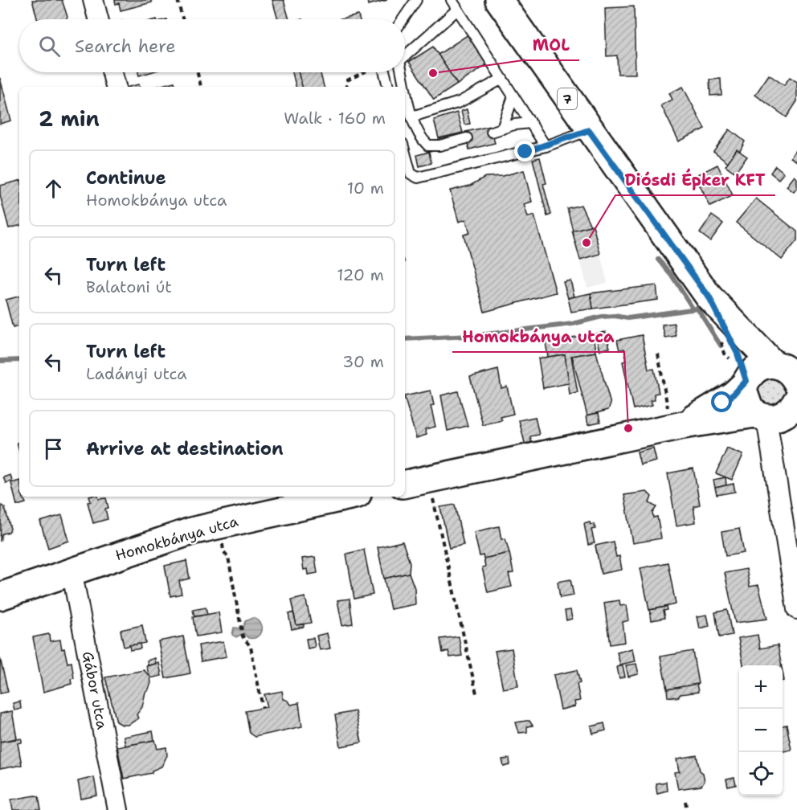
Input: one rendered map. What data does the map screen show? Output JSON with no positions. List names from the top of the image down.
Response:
{
  "streets": {
    "street": ["7", "Homokbánya utca", "Gábor utca"]
  },
  "crossings": [
    ["Homokbánya utca", "Gábor utca"]
  ],
  "places": ["MOL", "Diósdi Épker KFT", "Homokbánya utca"],
  "page": {
    "search": "Search here",
    "heading": ["2 min", "Walk · 160 m"],
    "list": [
      ["Continue", "Homokbánya utca", "10 m"],
      ["Turn left", "Balatoni út", "120 m"],
      ["Turn left", "Ladányi utca", "30 m"],
      "Arrive at destination"
    ],
    "map_buttons": ["+", "−"]
  }
}
